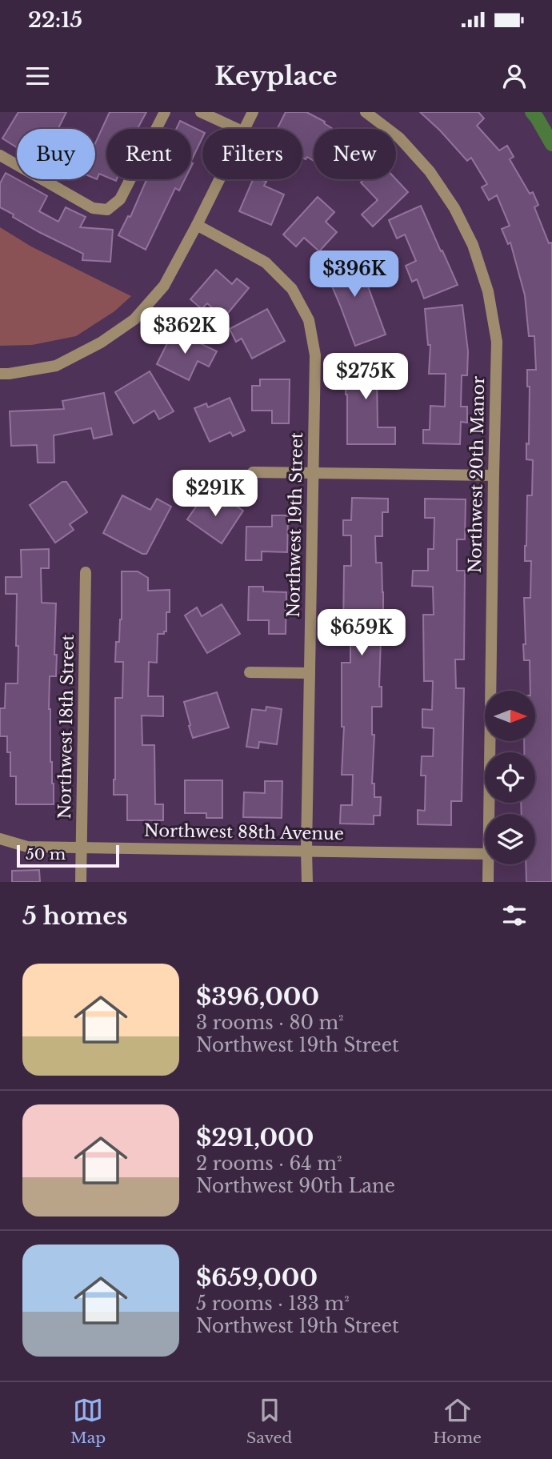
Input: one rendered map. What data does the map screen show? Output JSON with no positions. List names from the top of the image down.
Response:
{
  "streets": {
    "street": [
      "Northwest 20th Manor",
      "Northwest 19th Street",
      "Northwest 18th Street",
      "Northwest 88th Avenue"
    ]
  },
  "crossings": [
    ["Northwest 19th Street", "Northwest 88th Avenue"],
    ["Northwest 18th Street", "Northwest 88th Avenue"]
  ],
  "scale_bar": "50 m",
  "north": "right",
  "page": {
    "status": "22:15",
    "header": "Keyplace",
    "chip": [
      "Buy",
      "Rent",
      "Filters",
      "New"
    ],
    "price": [
      "$396K",
      "$362K",
      "$275K",
      "$291K",
      "$659K"
    ],
    "scale": "50 m",
    "heading": "5 homes",
    "list": [
      {
        "name": "$396,000",
        "note": "3 rooms · 80 m² · Northwest 19th Street"
      },
      {
        "name": "$291,000",
        "note": "2 rooms · 64 m² · Northwest 90th Lane"
      },
      {
        "name": "$659,000",
        "note": "5 rooms · 133 m² · Northwest 19th Street"
      }
    ],
    "tabs": ["Map", "Saved", "Home"]
  }
}
